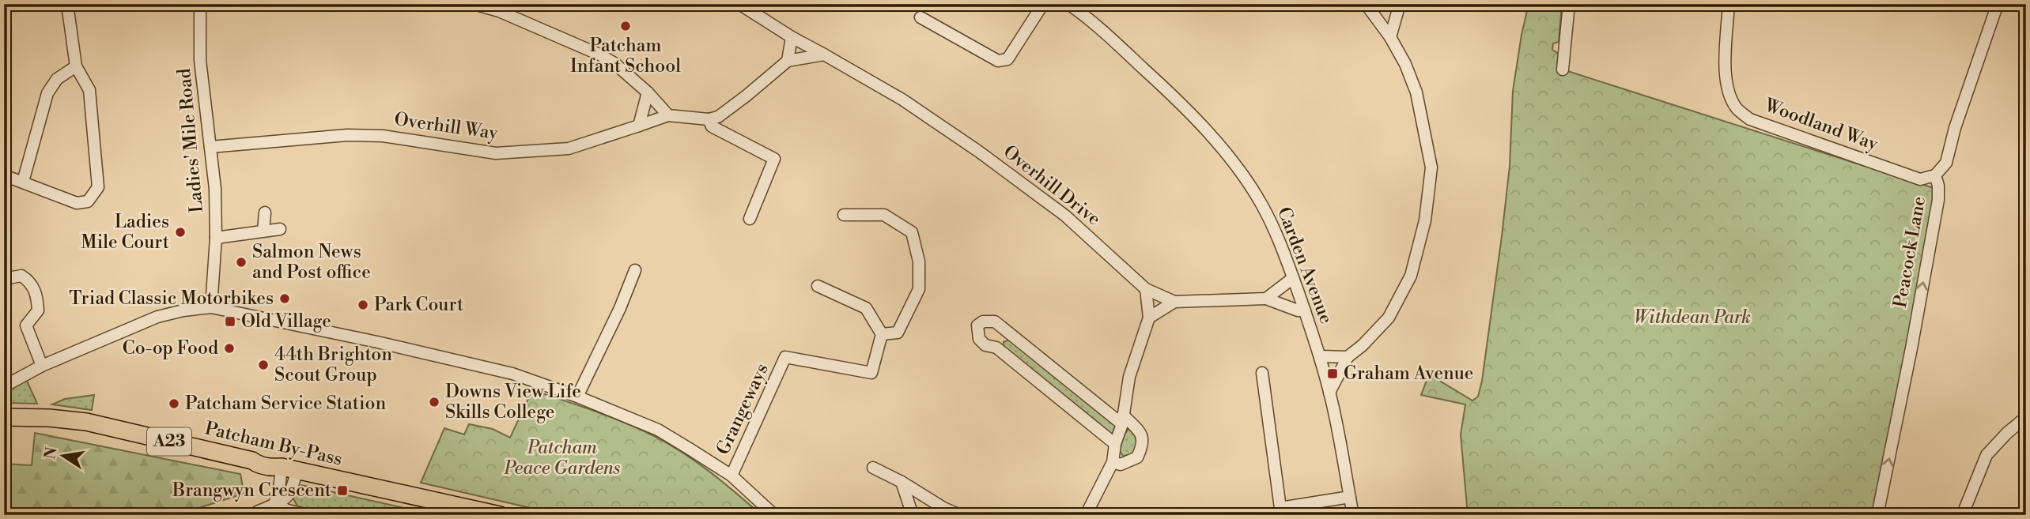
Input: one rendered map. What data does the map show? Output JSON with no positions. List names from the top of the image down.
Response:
{
  "streets": {
    "highway": ["A23", "Patcham By-Pass"],
    "street": [
      "Woodland Way",
      "Overhill Way",
      "Ladies' Mile Road",
      "Overhill Drive",
      "Peacock Lane",
      "Carden Avenue",
      "Grangeways"
    ]
  },
  "crossings": [
    ["Woodland Way", "Peacock Lane"],
    ["Overhill Way", "Ladies' Mile Road"],
    ["Overhill Drive", "Carden Avenue"]
  ],
  "one_way": ["Peacock Lane"],
  "parks": ["Withdean Park", "Patcham Peace Gardens"],
  "places": {
    "other": [
      "Patcham Infant School",
      "Ladies Mile Court",
      "Salmon News and Post office",
      "Triad Classic Motorbikes",
      "Park Court",
      "Co-op Food",
      "44th Brighton Scout Group",
      "Downs View Life Skills College",
      "Patcham Service Station"
    ],
    "transit": ["Old Village", "Graham Avenue", "Brangwyn Crescent"]
  },
  "north": "left"
}
